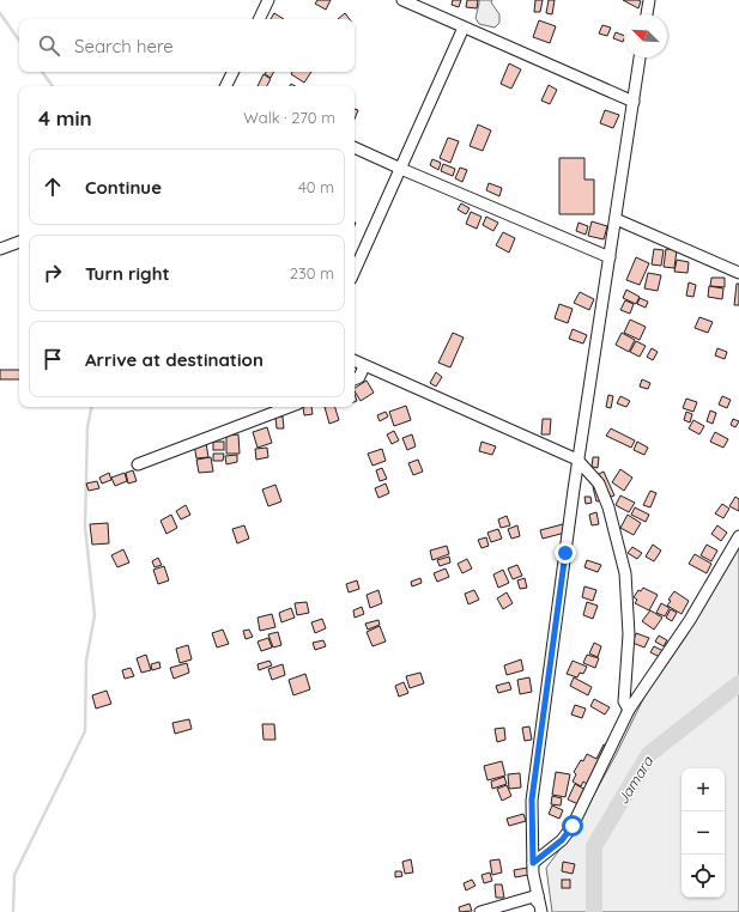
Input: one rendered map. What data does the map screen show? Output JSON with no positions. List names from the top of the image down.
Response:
{
  "water": ["Jamara"],
  "north": "top left",
  "page": {
    "search": "Search here",
    "heading": ["4 min", "Walk · 270 m"],
    "list": [
      ["Continue", "40 m"],
      ["Turn right", "230 m"],
      "Arrive at destination"
    ],
    "map_buttons": ["+", "−"]
  }
}
